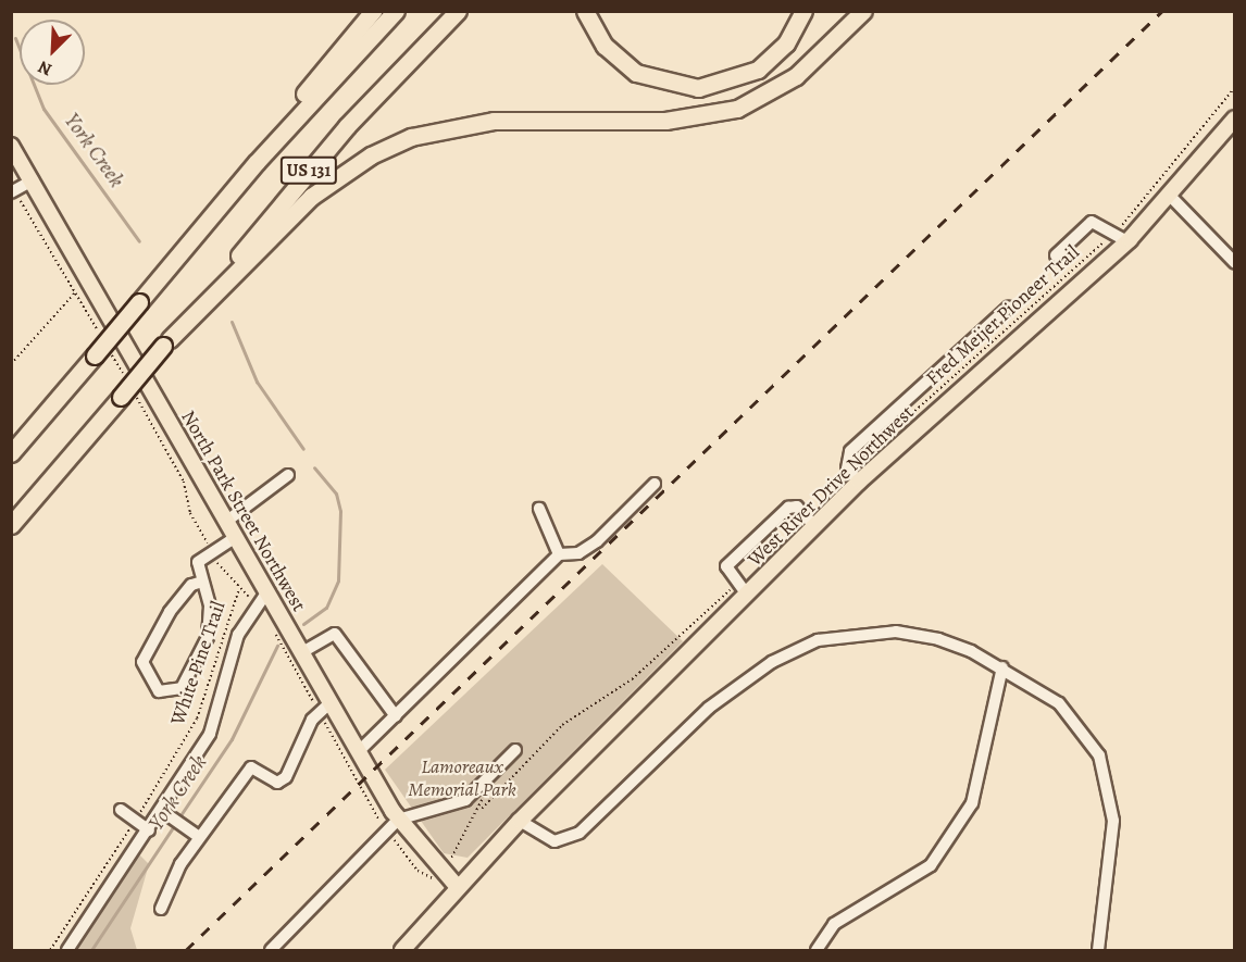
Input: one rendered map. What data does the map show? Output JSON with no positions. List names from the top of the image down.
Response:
{
  "streets": {
    "highway": ["US 131"],
    "main road": ["West River Drive Northwest", "North Park Street Northwest"],
    "path": ["Fred Meijer Pioneer Trail", "White Pine Trail"]
  },
  "crossings": [
    ["US 131", "White Pine Trail"],
    ["West River Drive Northwest", "North Park Street Northwest"]
  ],
  "water": ["York Creek"],
  "parks": ["Lamoreaux Memorial Park"],
  "north": "bottom left"
}
